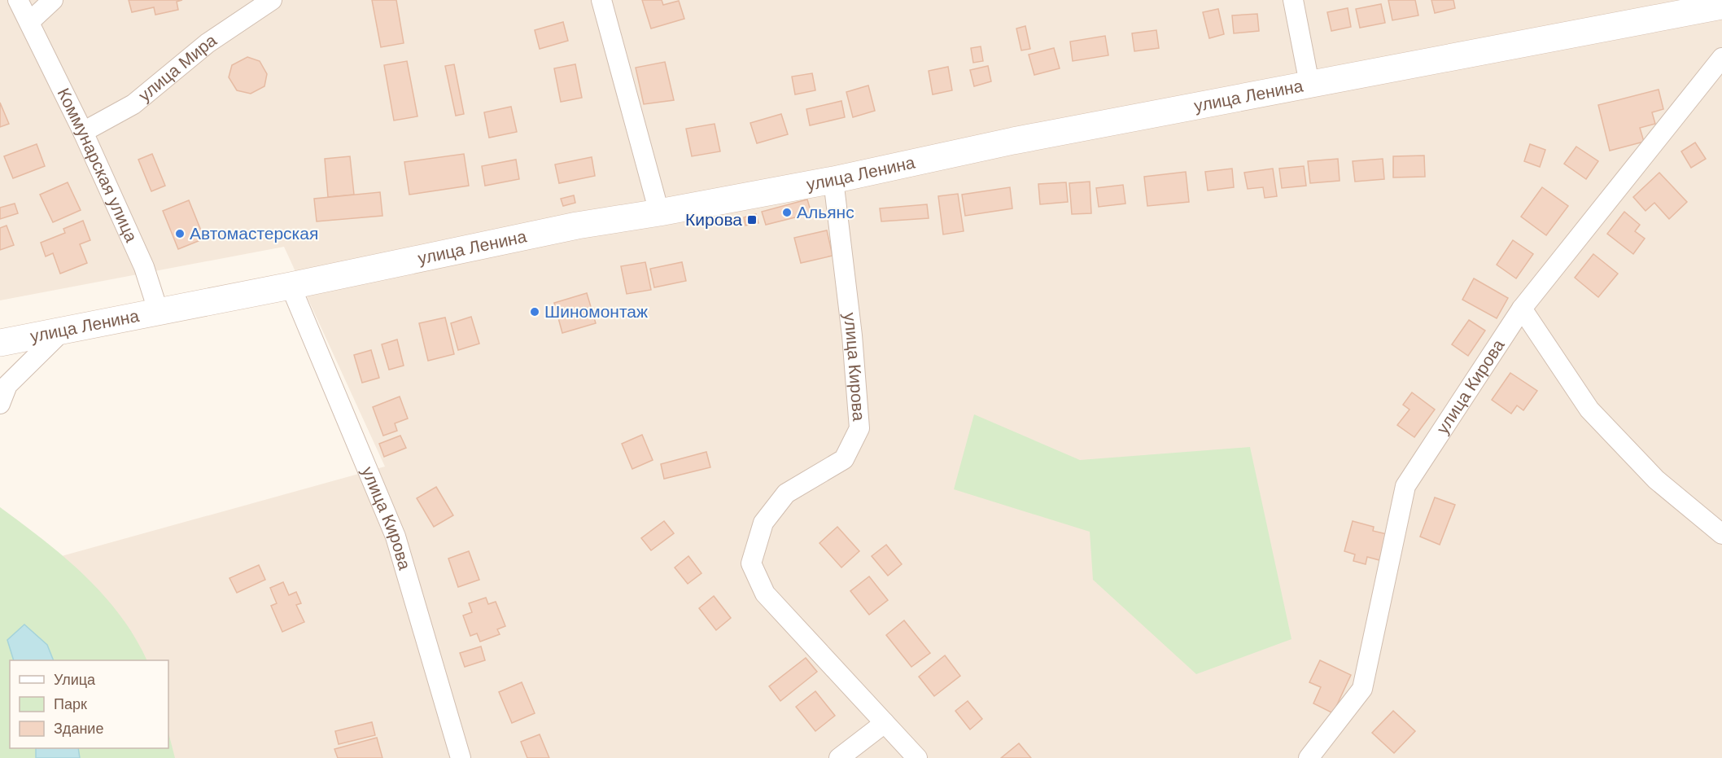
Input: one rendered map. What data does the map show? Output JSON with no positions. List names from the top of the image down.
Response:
{
  "streets": {
    "main road": ["улица Ленина"],
    "street": ["улица Мира", "Коммунарская улица", "улица Кирова"]
  },
  "crossings": [
    ["улица Мира", "Коммунарская улица"],
    ["улица Ленина", "Коммунарская улица"],
    ["улица Ленина", "улица Кирова"]
  ],
  "places": {
    "other": ["Альянс", "Автомастерская", "Шиномонтаж"],
    "transit": ["Кирова"]
  },
  "legend": ["Улица", "Парк", "Здание"]
}
